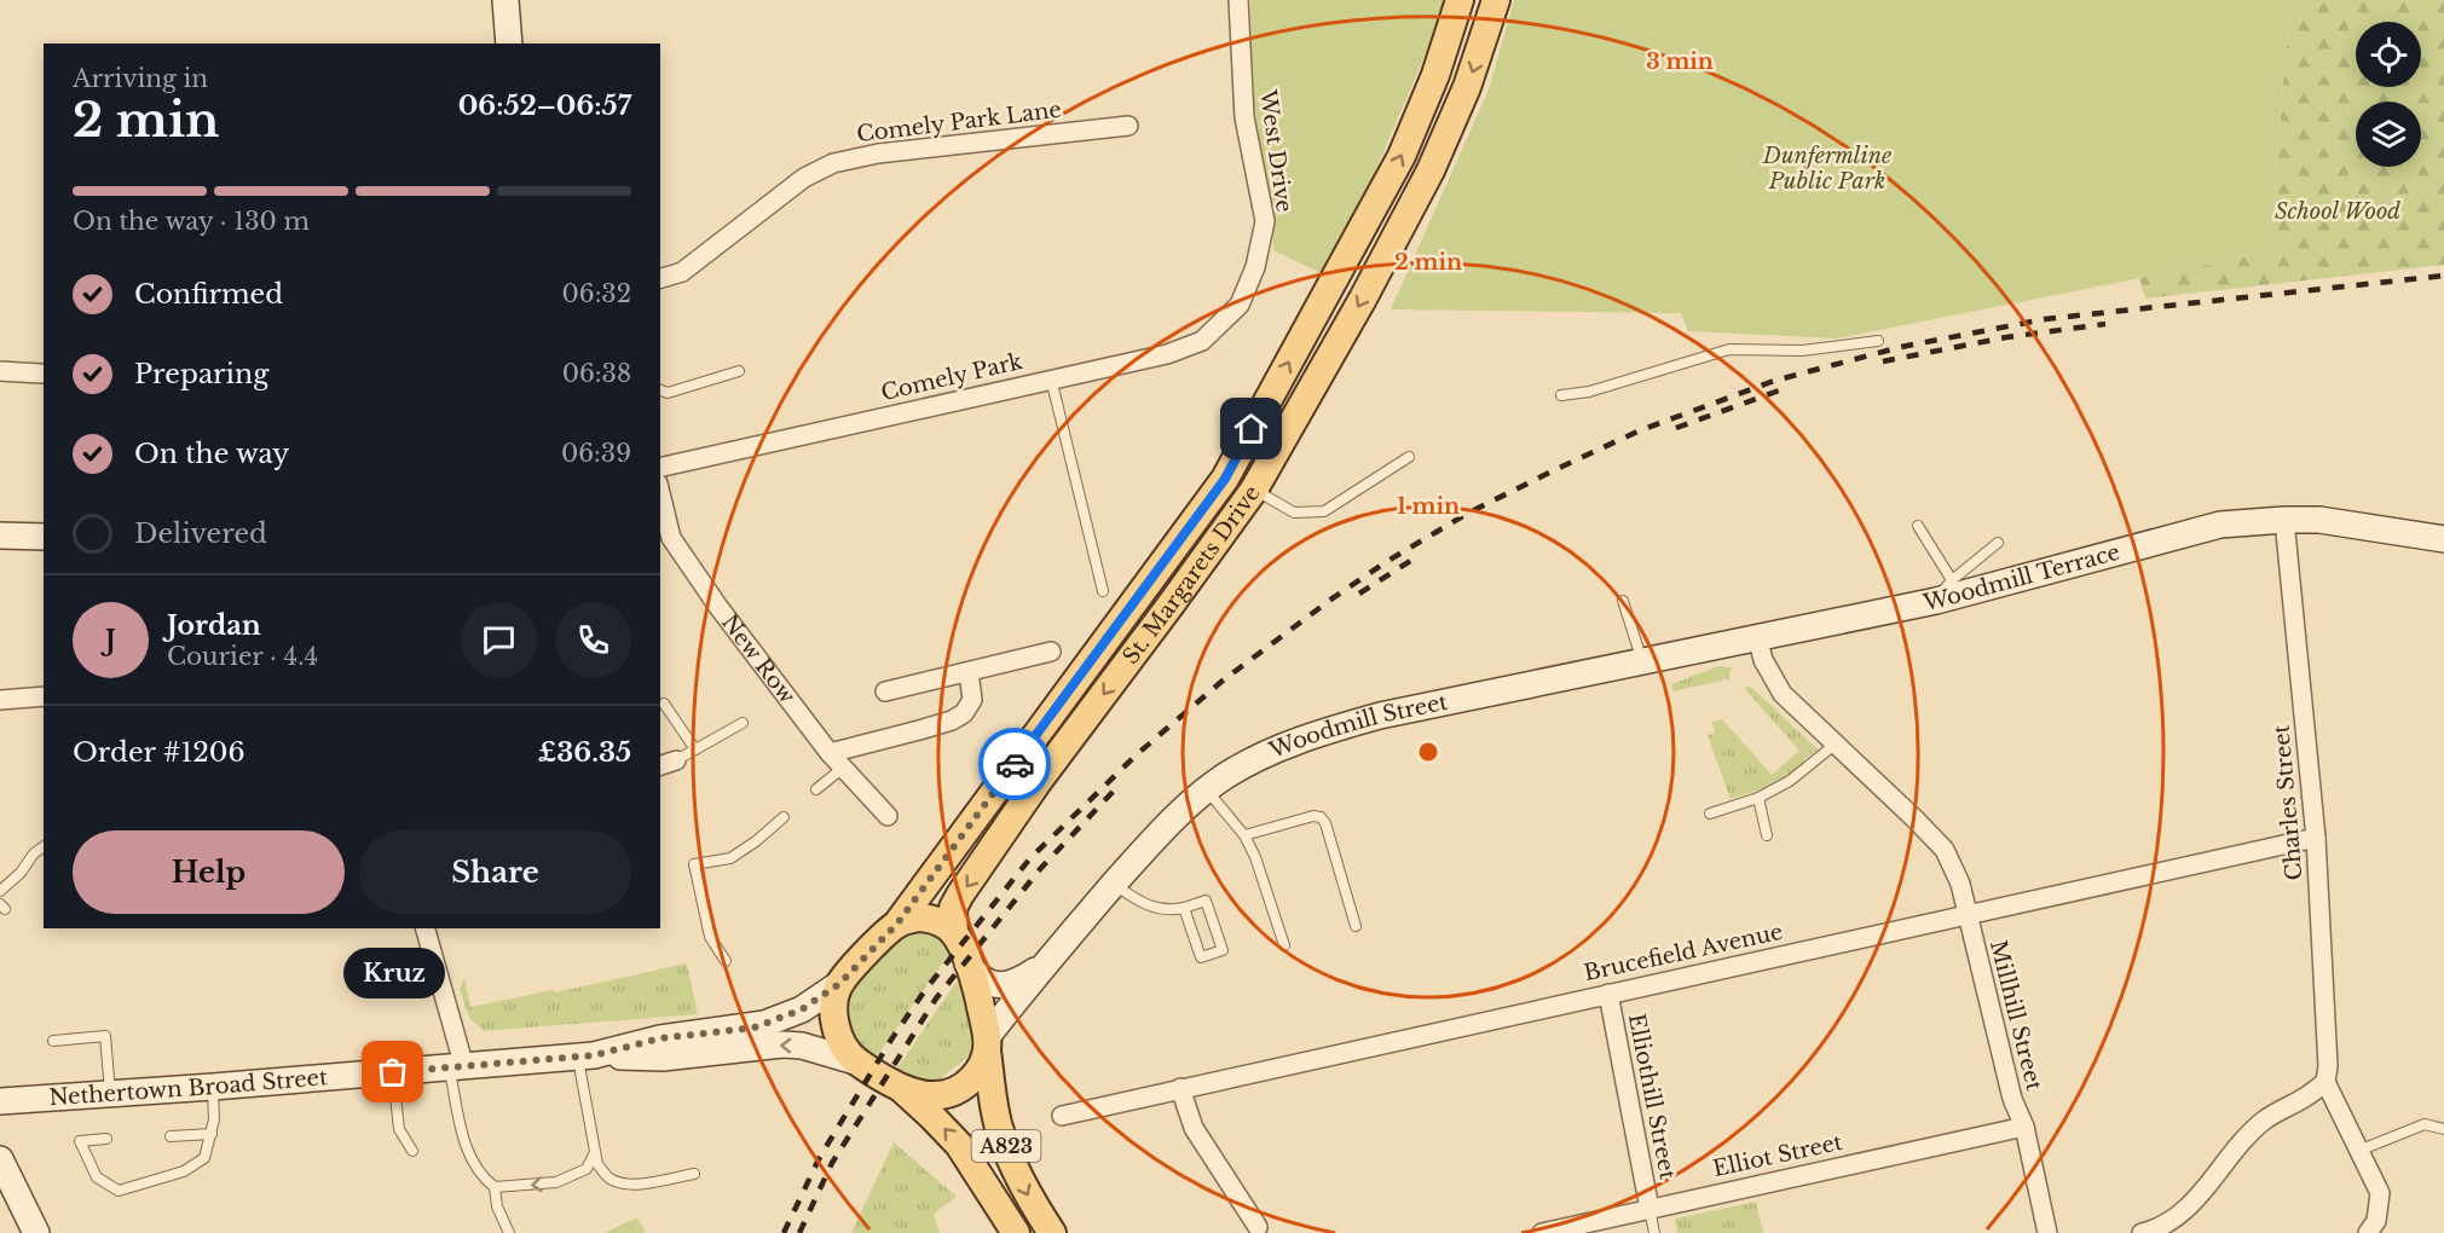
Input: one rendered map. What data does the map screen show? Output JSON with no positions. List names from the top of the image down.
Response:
{
  "streets": {
    "main road": ["St. Margarets Drive", "A823"],
    "street": [
      "Comely Park Lane",
      "West Drive",
      "Comely Park",
      "Woodmill Terrace",
      "New Row",
      "Woodmill Street",
      "Charles Street",
      "Brucefield Avenue",
      "Millhill Street",
      "Nethertown Broad Street",
      "Elliothill Street",
      "Elliot Street"
    ]
  },
  "crossings": [
    ["West Drive", "Comely Park"],
    ["St. Margarets Drive", "Woodmill Street"],
    ["St. Margarets Drive", "Nethertown Broad Street"],
    ["St. Margarets Drive", "A823"],
    ["Woodmill Terrace", "Woodmill Street"],
    ["Woodmill Terrace", "Charles Street"],
    ["Woodmill Terrace", "Millhill Street"],
    ["Woodmill Street", "Millhill Street"],
    ["Woodmill Street", "Nethertown Broad Street"],
    ["Woodmill Street", "A823"],
    ["Charles Street", "Brucefield Avenue"],
    ["Brucefield Avenue", "Millhill Street"],
    ["Brucefield Avenue", "Elliothill Street"],
    ["Millhill Street", "Elliot Street"],
    ["Nethertown Broad Street", "A823"],
    ["Elliothill Street", "Elliot Street"]
  ],
  "parks": ["Dunfermline Public Park", "School Wood"],
  "places": ["Kruz"],
  "page": {
    "heading": ["2 min", "Arriving in", "06:52–06:57"],
    "panel": [
      "Jordan",
      "Courier · 4.4",
      "Order #1206",
      "£36.35"
    ],
    "bar": "On the way · 130 m",
    "list": [
      ["Confirmed", "06:32"],
      ["Preparing", "06:38"],
      ["On the way", "06:39"],
      "Delivered"
    ],
    "round": "J",
    "buttons": ["Help", "Share"],
    "bubble": "Kruz"
  },
  "rings": ["3 min", "2 min", "1 min"]
}
